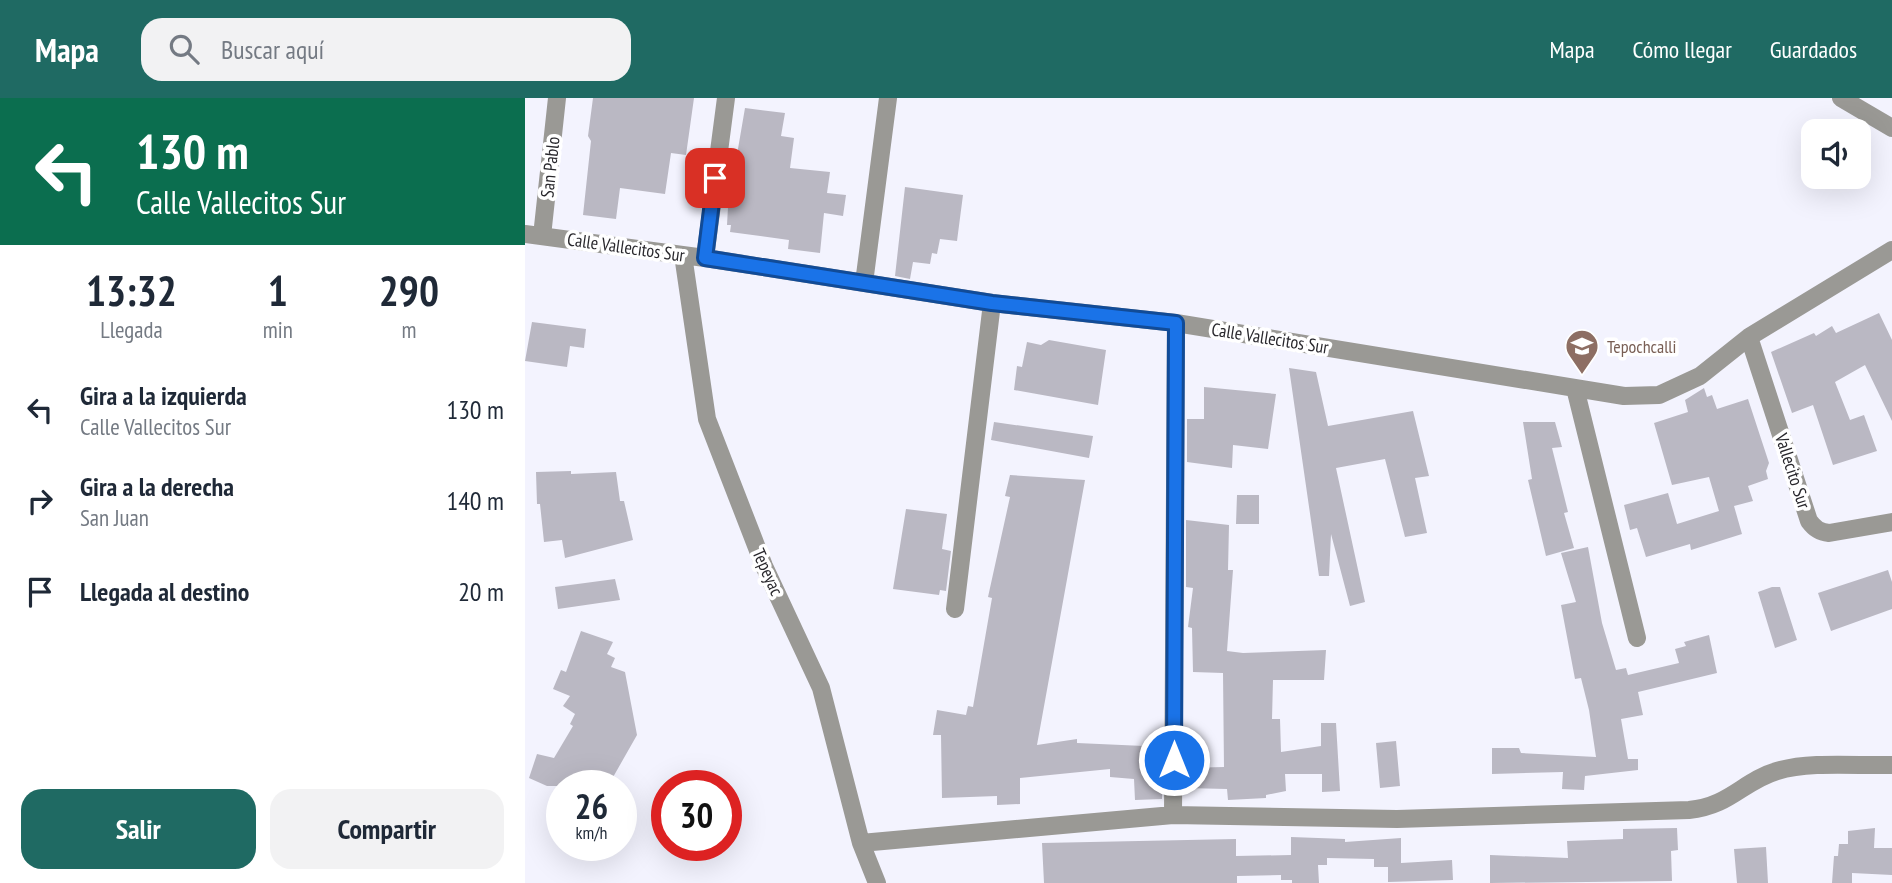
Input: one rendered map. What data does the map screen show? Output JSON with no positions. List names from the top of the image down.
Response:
{
  "streets": {
    "street": [
      "San Pablo",
      "Calle Vallecitos Sur",
      "Vallecito Sur",
      "Tepeyac"
    ]
  },
  "crossings": [
    ["San Pablo", "Calle Vallecitos Sur"],
    ["Calle Vallecitos Sur", "Vallecito Sur"],
    ["Calle Vallecitos Sur", "Tepeyac"]
  ],
  "places": {
    "school or university": ["Tepochcalli"]
  },
  "page": {
    "header": "Mapa",
    "search": "Buscar aquí",
    "nav": ["Mapa", "Cómo llegar", "Guardados"],
    "turn": ["130 m", "Calle Vallecitos Sur"],
    "eta": [
      "13:32",
      "Llegada",
      "1",
      "min",
      "290",
      "m"
    ],
    "list": [
      {
        "name": "Gira a la izquierda",
        "note": "Calle Vallecitos Sur",
        "value": "130 m"
      },
      {
        "name": "Gira a la derecha",
        "note": "San Juan",
        "value": "140 m"
      },
      {
        "name": "Llegada al destino",
        "value": "20 m"
      }
    ],
    "speed": "26 km/h",
    "limit": "30",
    "buttons": ["Salir", "Compartir"]
  }
}
